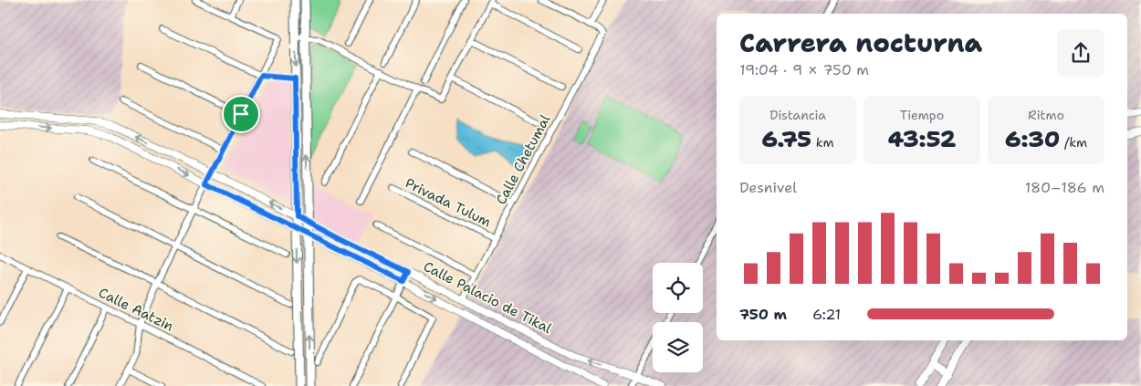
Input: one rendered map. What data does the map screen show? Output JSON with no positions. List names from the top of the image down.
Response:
{
  "streets": {
    "street": [
      "Calle Chetumal",
      "Privada Tulum",
      "Calle Palacio de Tikal",
      "Calle Aatzin"
    ]
  },
  "crossings": [
    ["Calle Chetumal", "Privada Tulum"],
    ["Calle Chetumal", "Calle Palacio de Tikal"]
  ],
  "page": {
    "heading": ["Carrera nocturna", "19:04 · 9 × 750 m"],
    "stats": [
      ["Distancia", "6.75 km"],
      ["Tiempo", "43:52"],
      ["Ritmo", "6:30 /km"]
    ],
    "chart": ["Desnivel", "180–186 m"],
    "list": [
      {
        "name": "750 m",
        "note": "6:21"
      }
    ]
  }
}
